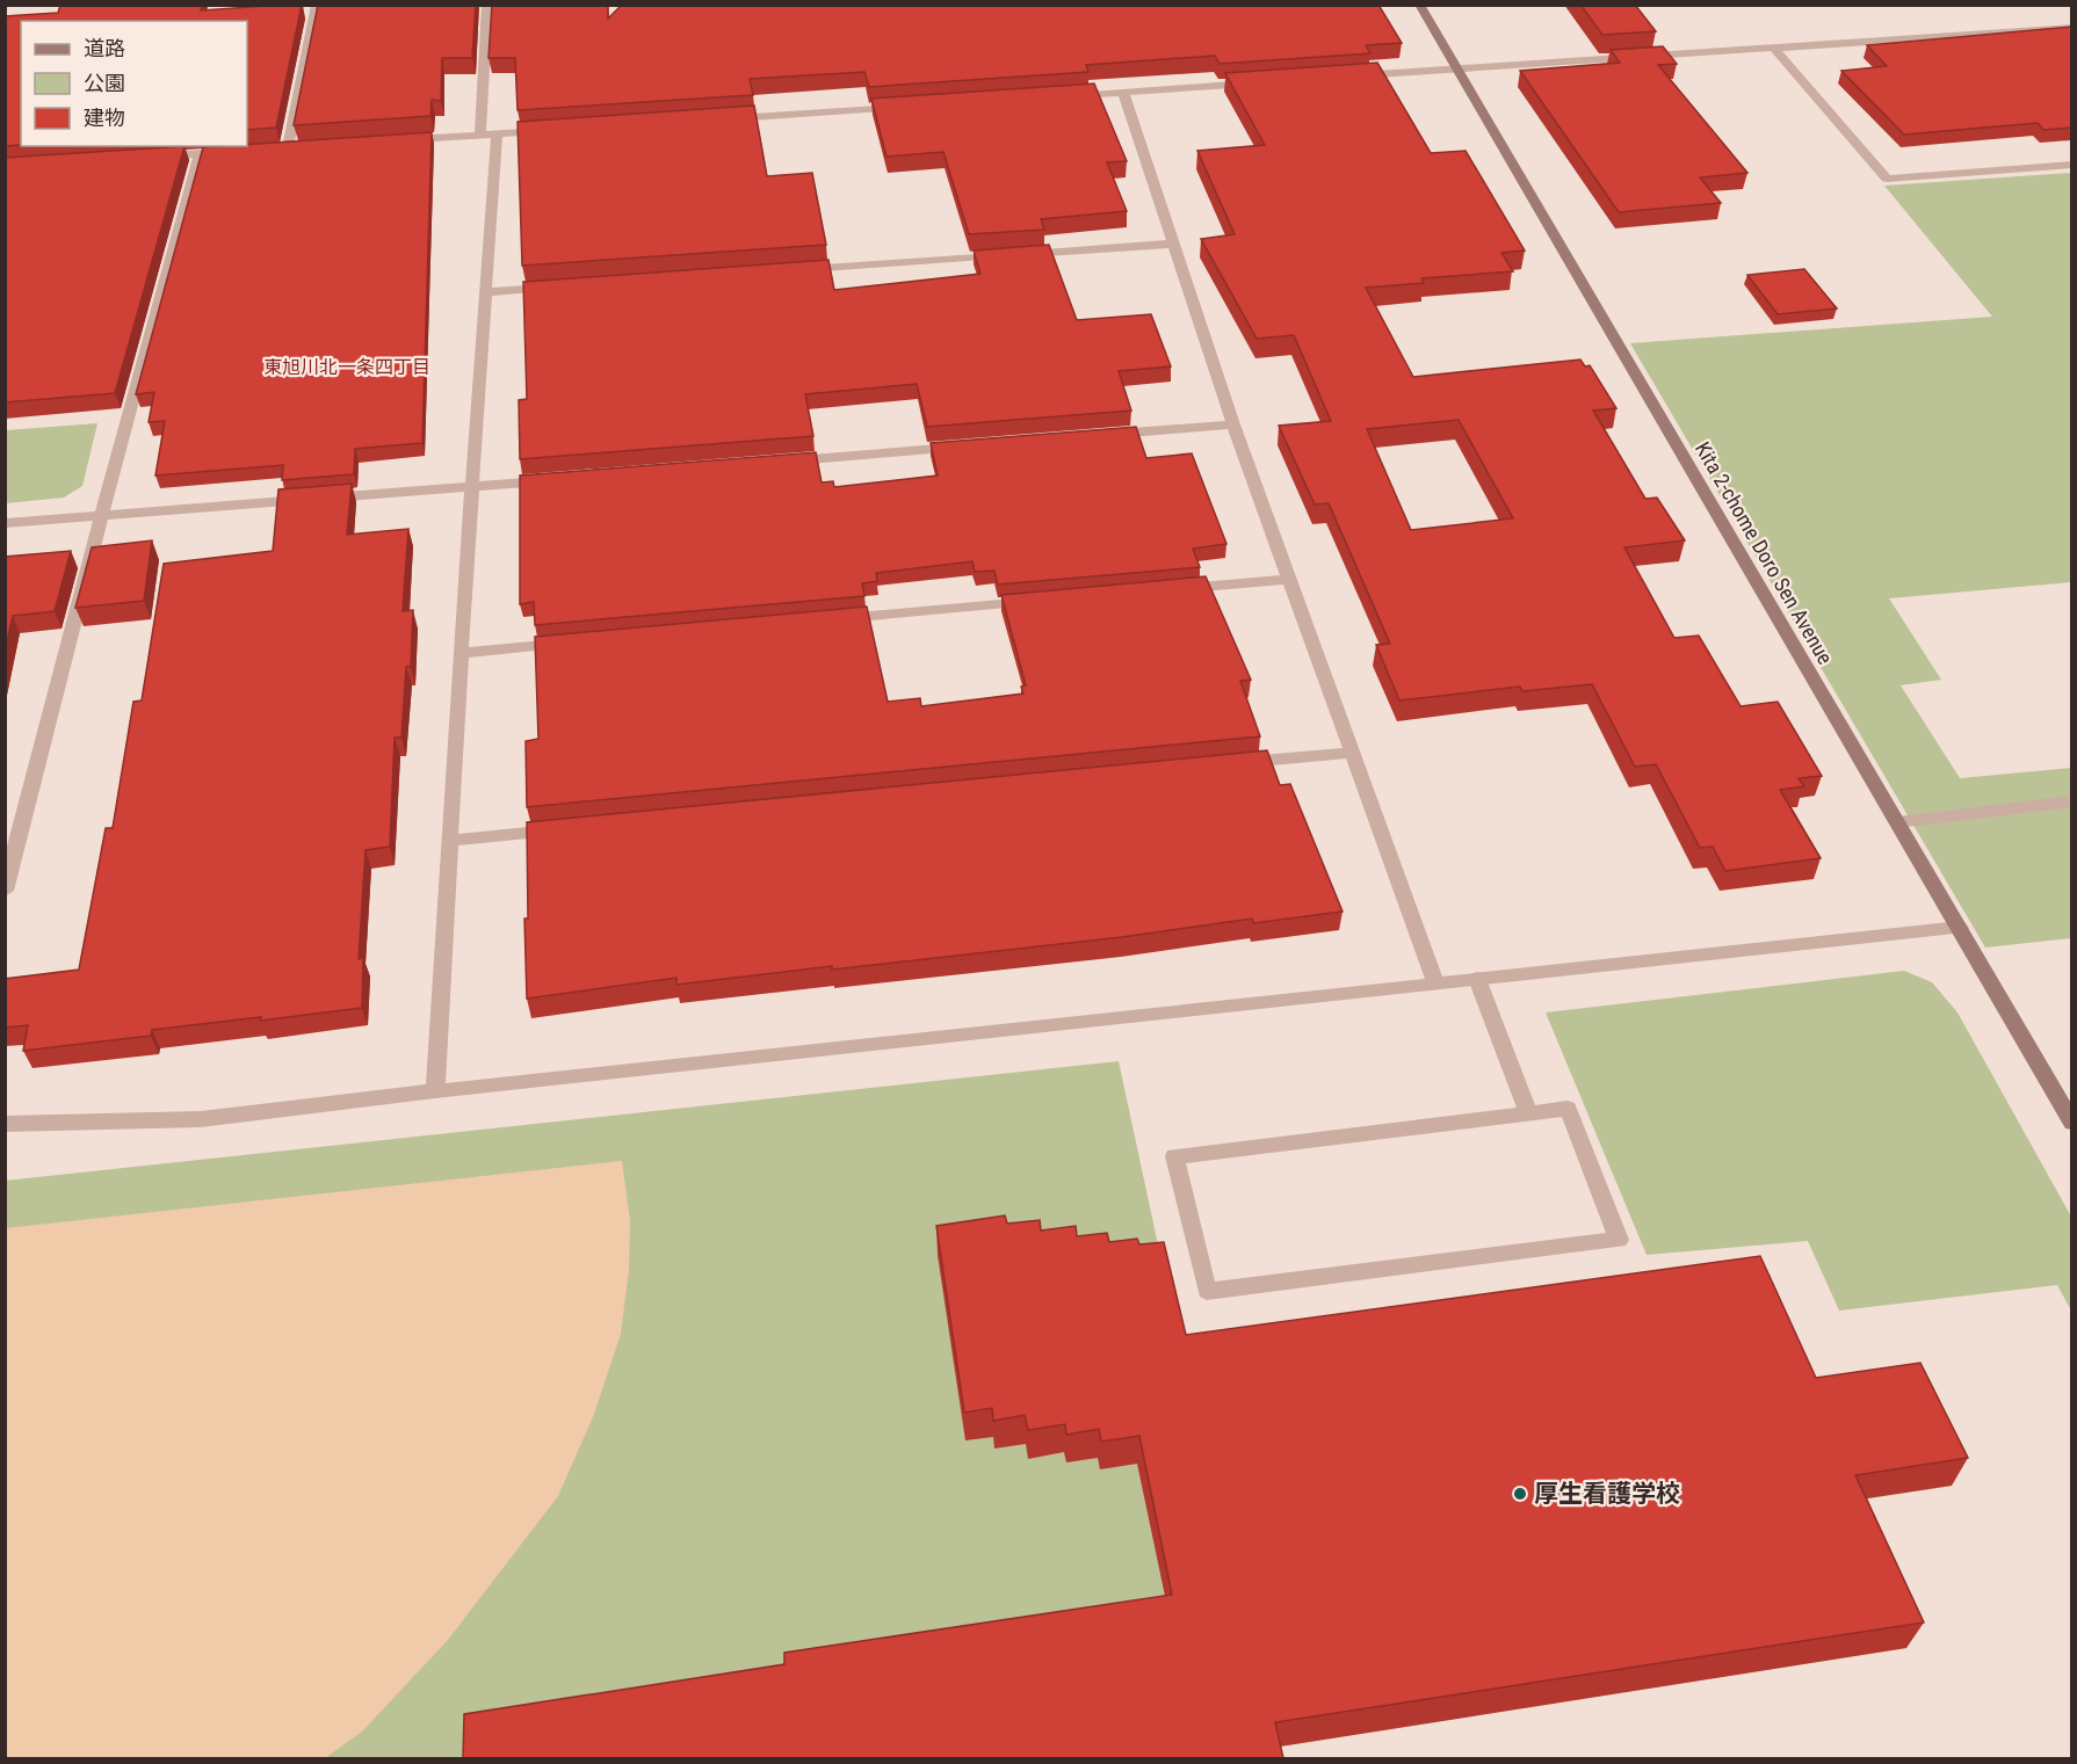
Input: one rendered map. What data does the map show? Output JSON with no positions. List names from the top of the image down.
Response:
{
  "streets": {
    "street": ["Kita 2-chome Doro Sen Avenue"]
  },
  "districts": ["東旭川北一条四丁目"],
  "places": ["厚生看護学校"],
  "legend": ["道路", "公園", "建物"]
}
